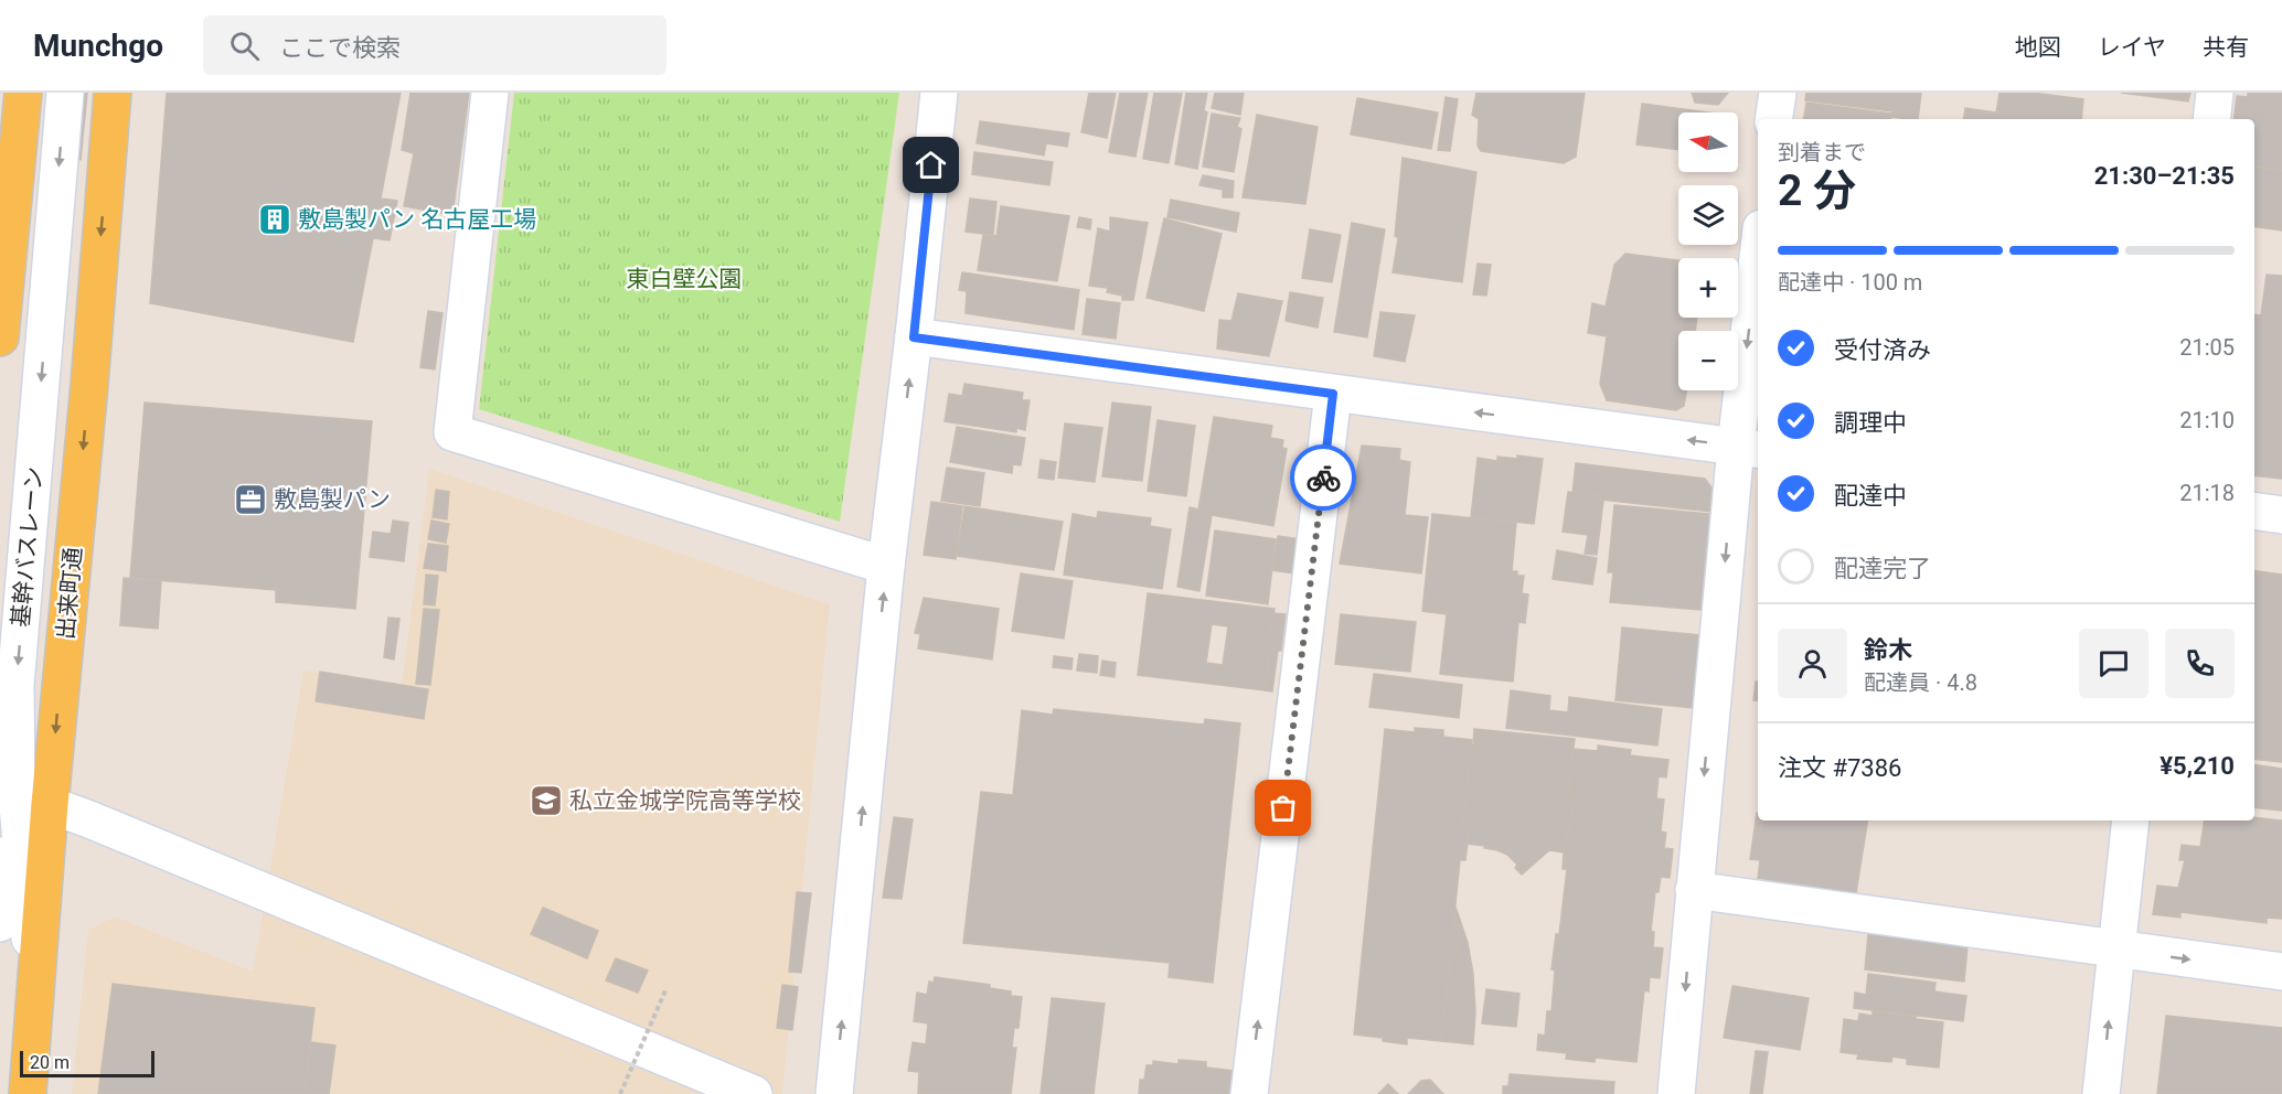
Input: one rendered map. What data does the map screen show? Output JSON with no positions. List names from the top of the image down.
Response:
{
  "streets": {
    "main road": ["出来町通"],
    "street": ["基幹バスレーン"]
  },
  "crossings": [
    ["基幹バスレーン", "出来町通"]
  ],
  "one_way": ["基幹バスレーン"],
  "parks": ["東白壁公園"],
  "places": {
    "building": ["敷島製パン 名古屋工場"],
    "office": ["敷島製パン"],
    "school or university": ["私立金城学院高等学校"]
  },
  "scale_bar": "20 m",
  "north": "left",
  "page": {
    "header": "Munchgo",
    "search": "ここで検索",
    "nav": ["地図", "レイヤ", "共有"],
    "map_buttons": ["+", "−"],
    "heading": ["2 分", "到着まで", "21:30–21:35"],
    "panel": [
      "鈴木",
      "配達員 · 4.8",
      "注文 #7386",
      "¥5,210"
    ],
    "bar": "配達中 · 100 m",
    "list": [
      ["受付済み", "21:05"],
      ["調理中", "21:10"],
      ["配達中", "21:18"],
      "配達完了"
    ],
    "scale": "20 m"
  }
}
